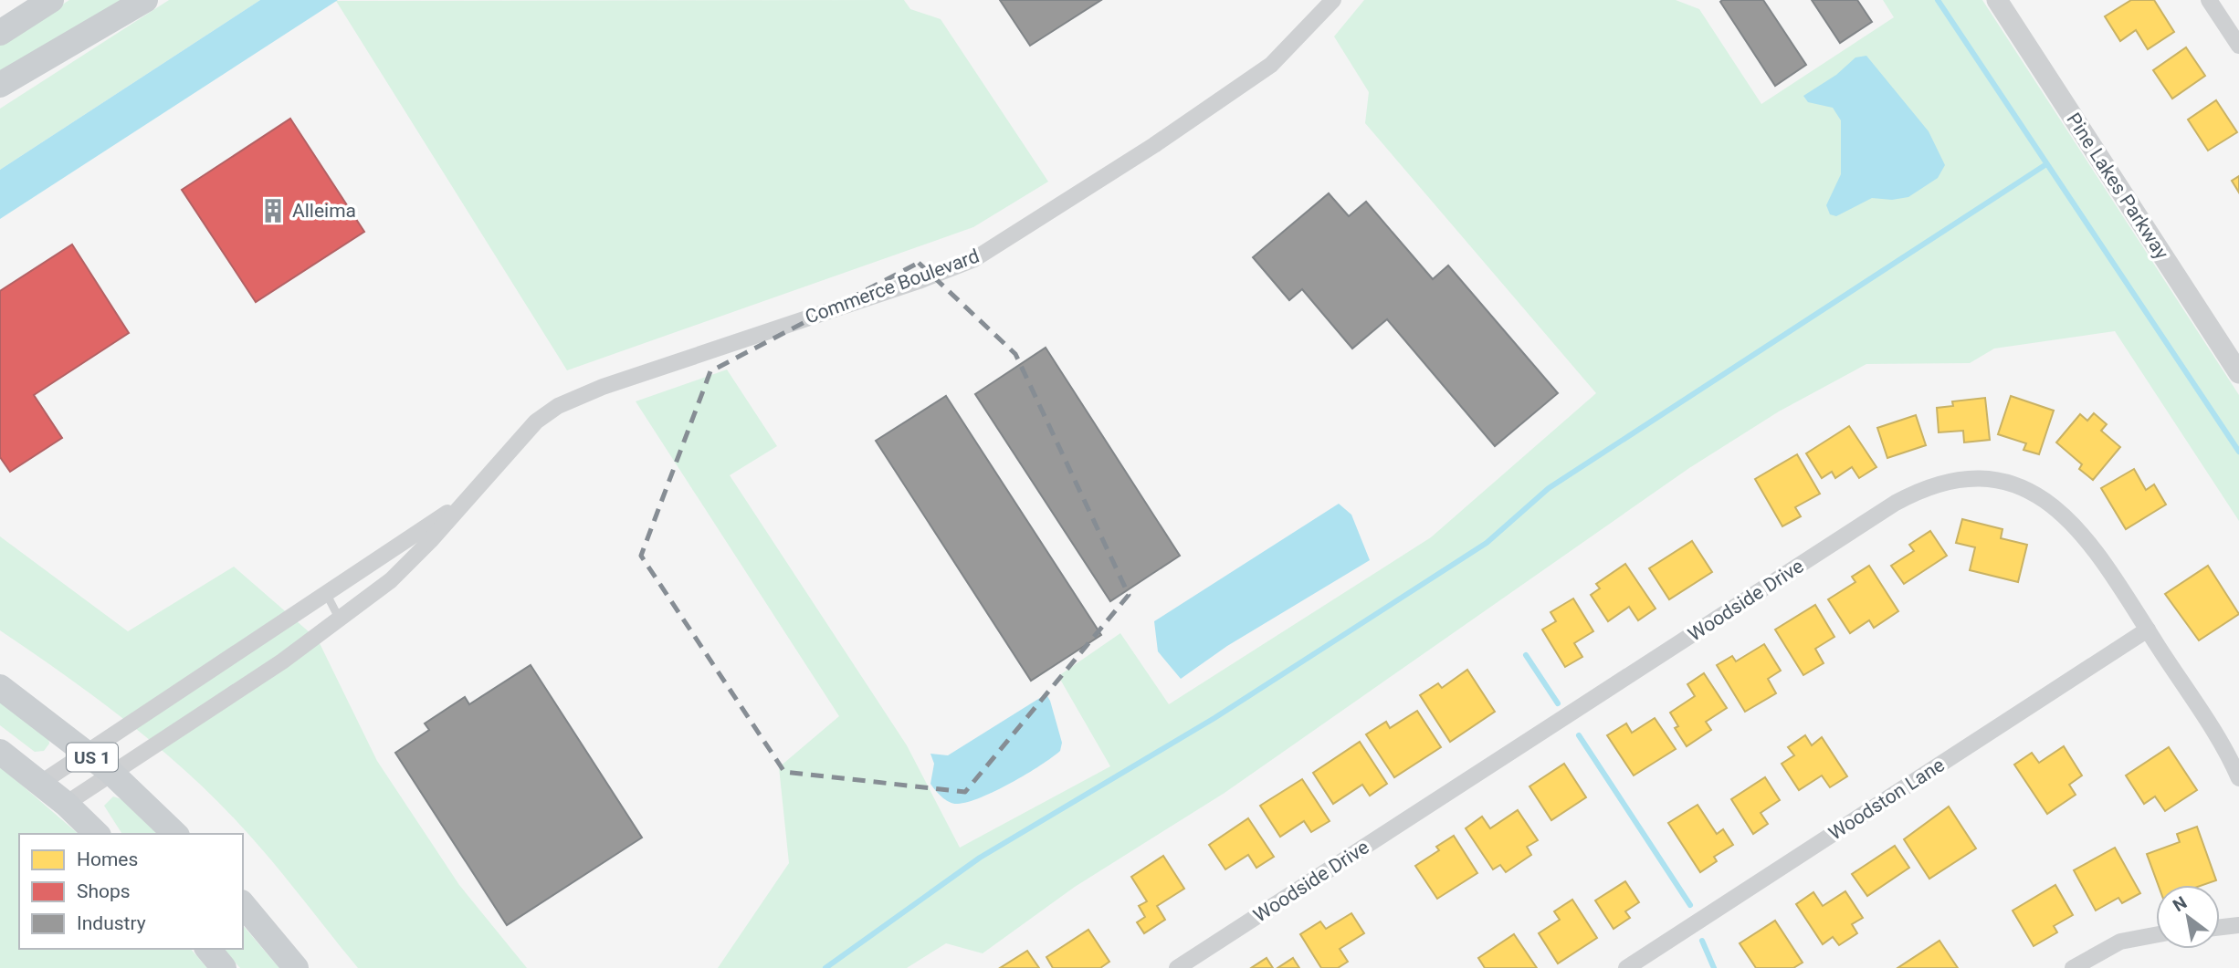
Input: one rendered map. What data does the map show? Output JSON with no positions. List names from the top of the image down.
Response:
{
  "streets": {
    "main road": ["US 1"],
    "street": [
      "Pine Lakes Parkway",
      "Commerce Boulevard",
      "Woodside Drive",
      "Woodston Lane"
    ]
  },
  "crossings": [
    ["Woodside Drive", "Woodston Lane"]
  ],
  "places": {
    "building": ["Alleima"]
  },
  "legend": ["Homes", "Shops", "Industry"],
  "north": "top left"
}
